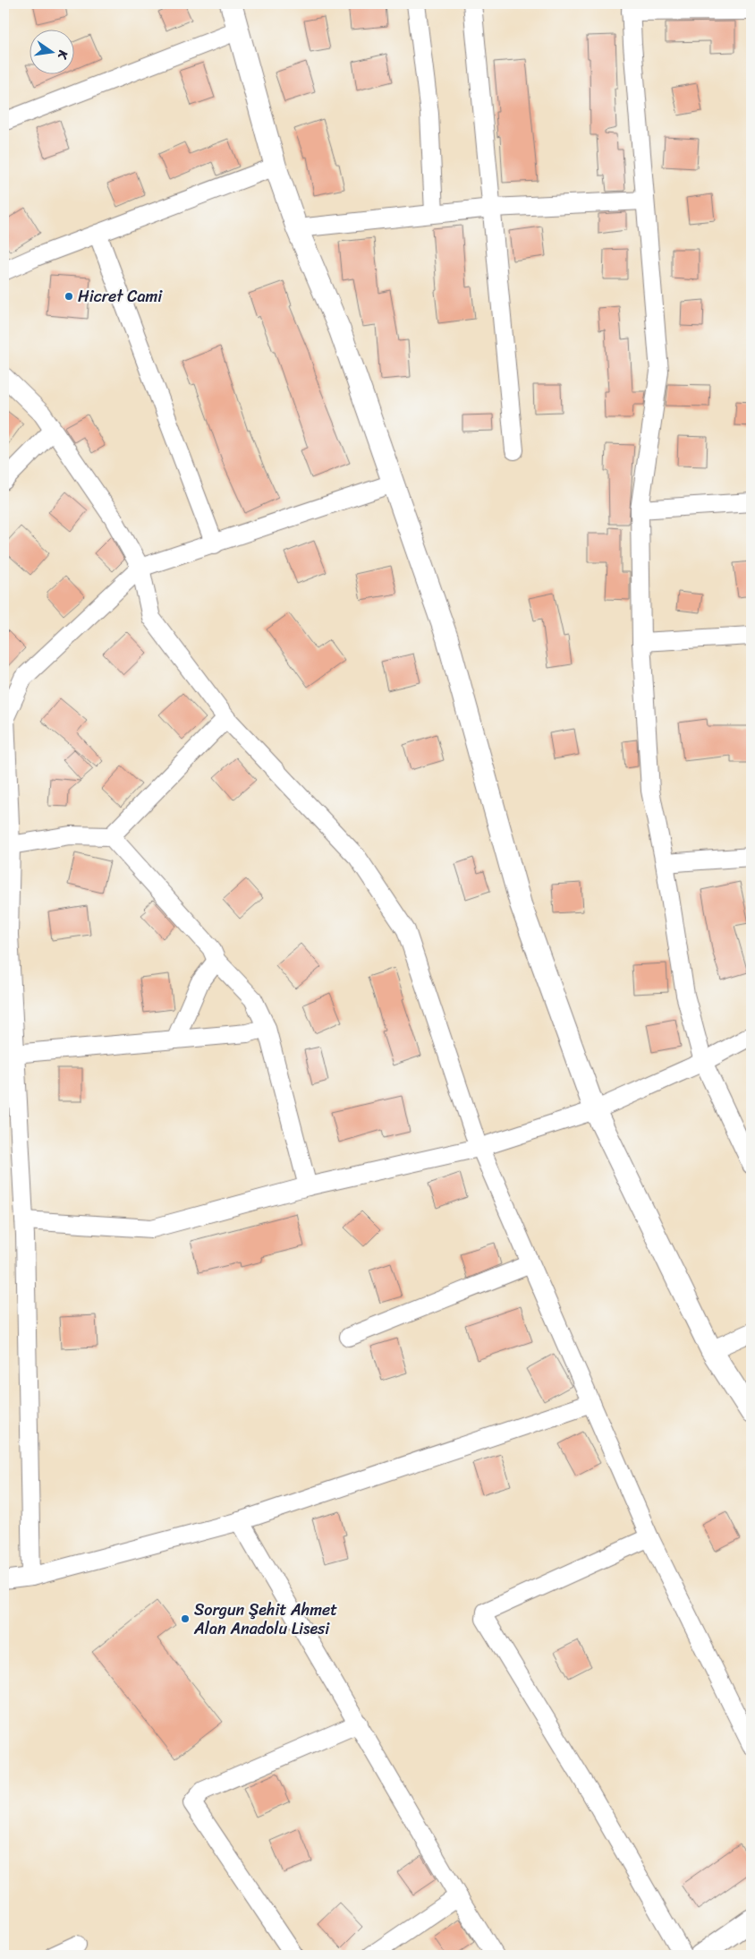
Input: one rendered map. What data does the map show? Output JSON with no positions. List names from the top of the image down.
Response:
{
  "places": ["Hicret Cami", "Sorgun Şehit Ahmet Alan Anadolu Lisesi"],
  "north": "right"
}
